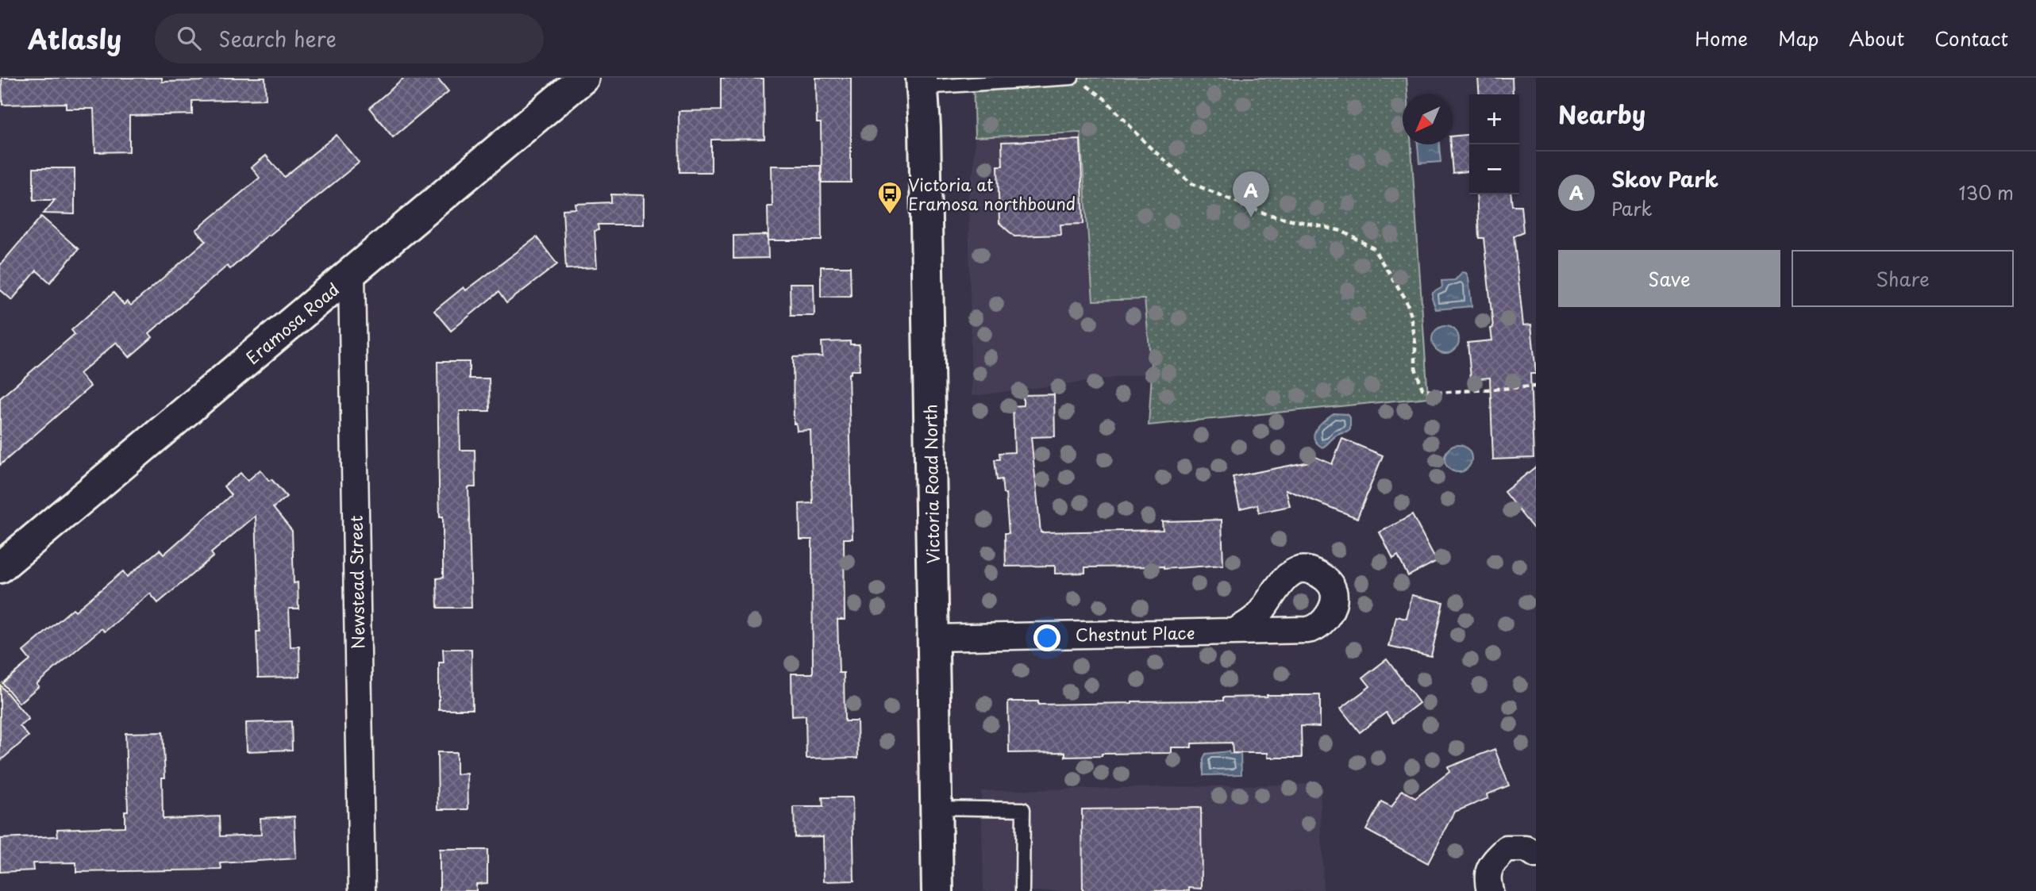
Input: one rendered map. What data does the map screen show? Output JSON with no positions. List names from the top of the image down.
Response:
{
  "streets": {
    "main road": ["Eramosa Road", "Victoria Road North"],
    "street": ["Newstead Street", "Chestnut Place"]
  },
  "crossings": [
    ["Eramosa Road", "Newstead Street"],
    ["Victoria Road North", "Chestnut Place"]
  ],
  "places": {
    "bus stop": ["Victoria at Eramosa northbound"]
  },
  "north": "bottom left",
  "page": {
    "header": "Atlasly",
    "search": "Search here",
    "nav": [
      "Home",
      "Map",
      "About",
      "Contact"
    ],
    "heading": "Nearby",
    "map_buttons": ["+", "−"],
    "list": [
      {
        "mark": "A",
        "name": "Skov Park",
        "note": "Park",
        "value": "130 m"
      }
    ],
    "pins": "A",
    "buttons": ["Save", "Share"]
  }
}
